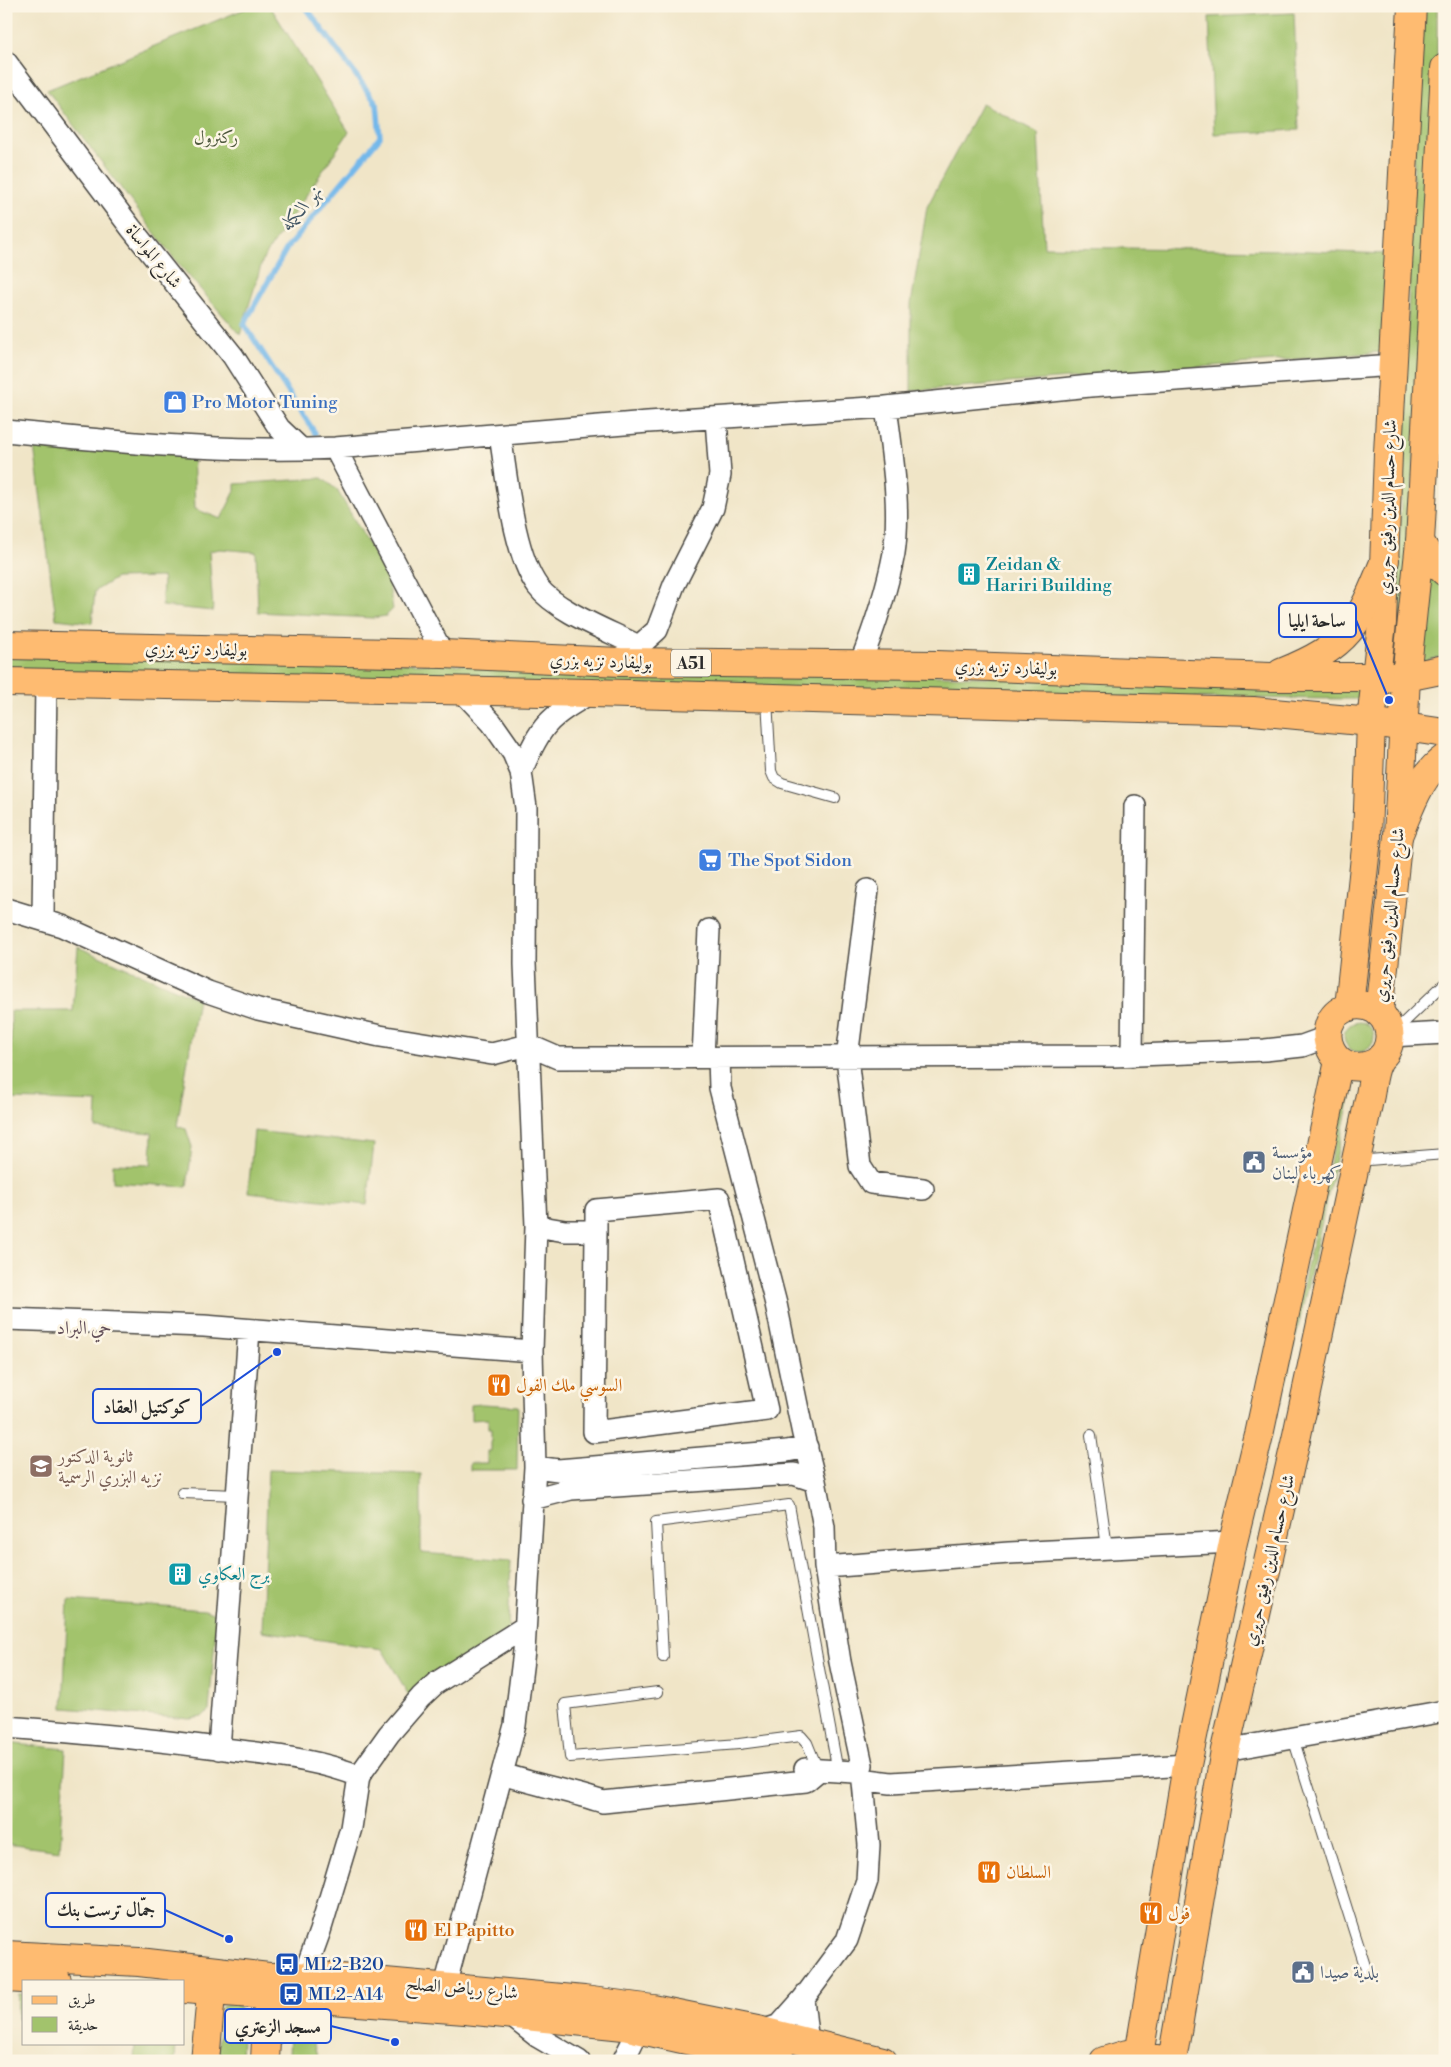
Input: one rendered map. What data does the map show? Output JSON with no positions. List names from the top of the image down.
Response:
{
  "streets": {
    "main road": [
      "شارع حسام الدين رفيق حريري",
      "بوليفارد نزيه بزري",
      "A51",
      "شارع رياض الصلح"
    ],
    "street": ["شارع المواساة"]
  },
  "crossings": [
    ["شارع حسام الدين رفيق حريري", "بوليفارد نزيه بزري"],
    ["شارع حسام الدين رفيق حريري", "A51"],
    ["بوليفارد نزيه بزري", "A51"]
  ],
  "districts": ["حي البراد"],
  "water": ["نهر الكمله"],
  "parks": ["ركنرول"],
  "places": {
    "shop": ["Pro Motor Tuning"],
    "building": ["Zeidan & Hariri Building", "برج العكاوي"],
    "other": [
      "ساحة ايليا",
      "كوكتيل العقاد",
      "جمّال ترست بنك",
      "مسجد الزعتري"
    ],
    "supermarket": ["The Spot Sidon"],
    "public building": ["مؤسسة كهرباء لبنان", "بلدية صيدا"],
    "restaurant": [
      "السوسي ملك الفول",
      "السلطان",
      "فول",
      "El Papitto"
    ],
    "school or university": ["ثانوية الدكتور نزيه البزري الرسمية"],
    "bus stop": ["ML2-B20", "ML2-A14"]
  },
  "legend": ["طريق", "حديقة"]
}
